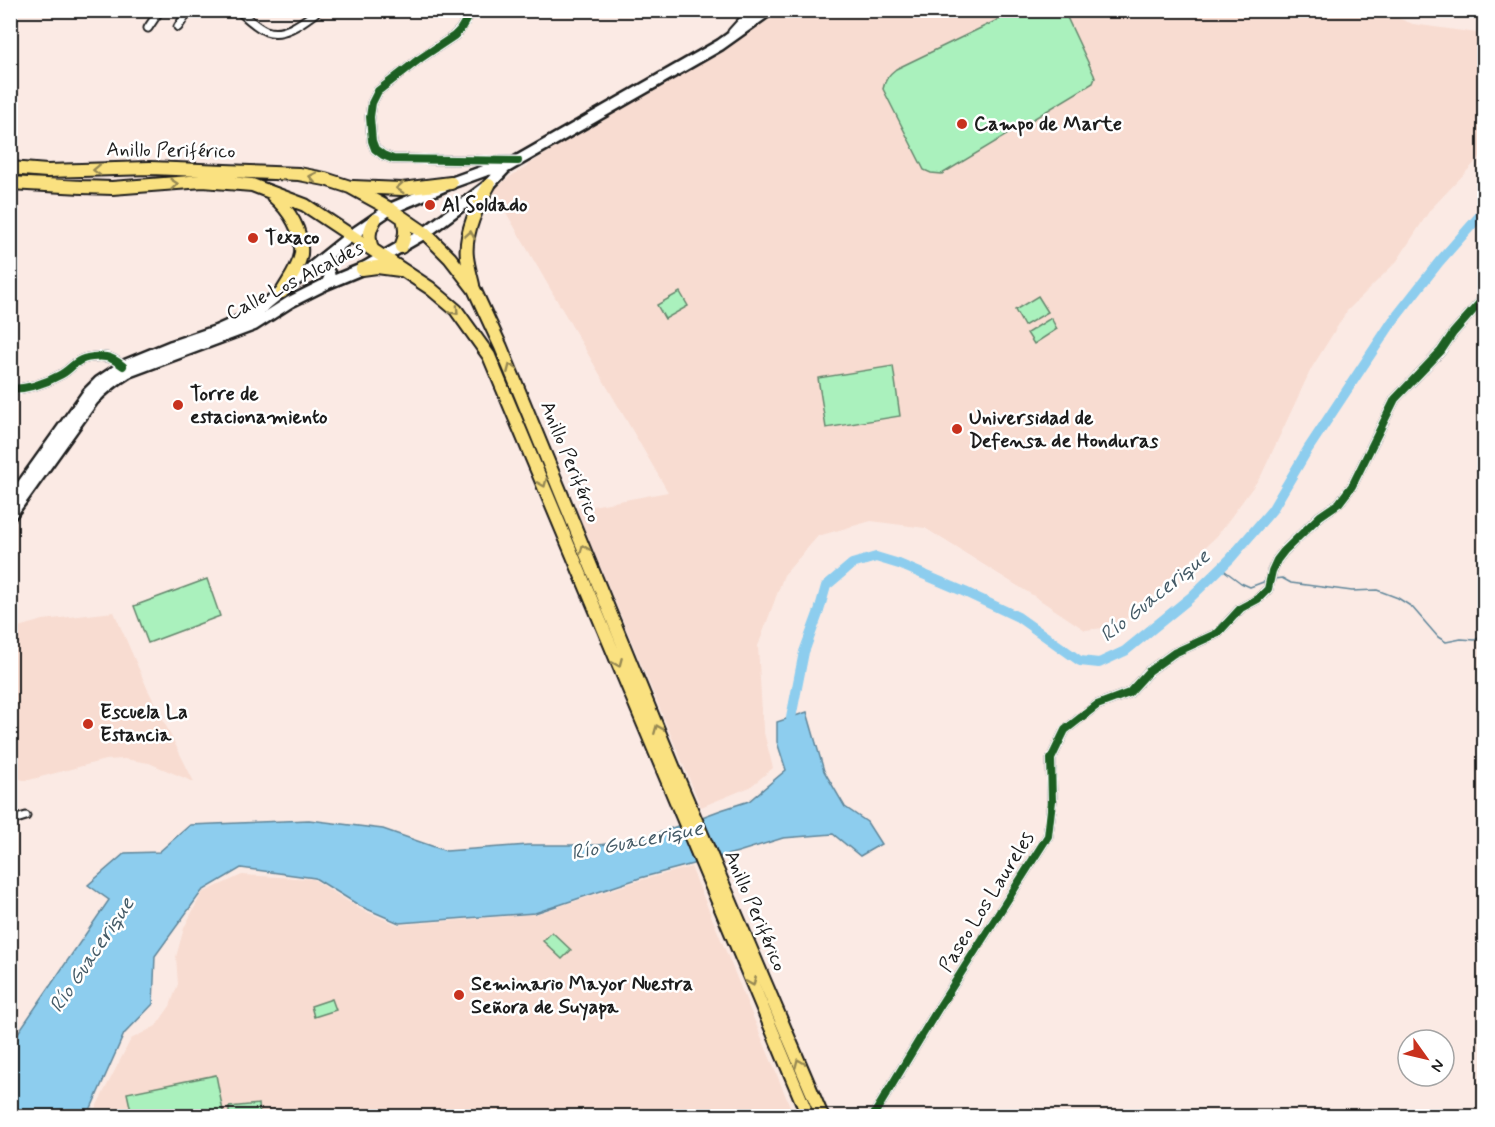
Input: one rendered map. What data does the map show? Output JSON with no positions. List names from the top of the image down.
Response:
{
  "streets": {
    "highway": ["Anillo Periférico"],
    "main road": ["Calle Los Alcaldes"],
    "street": ["Paseo Los Laureles"]
  },
  "crossings": [
    ["Anillo Periférico", "Calle Los Alcaldes"]
  ],
  "water": ["Río Guacerique"],
  "places": [
    "Campo de Marte",
    "Al Soldado",
    "Texaco",
    "Torre de estacionamiento",
    "Universidad de Defensa de Honduras",
    "Escuela La Estancia",
    "Seminario Mayor Nuestra Señora de Suyapa"
  ],
  "north": "bottom right"
}
